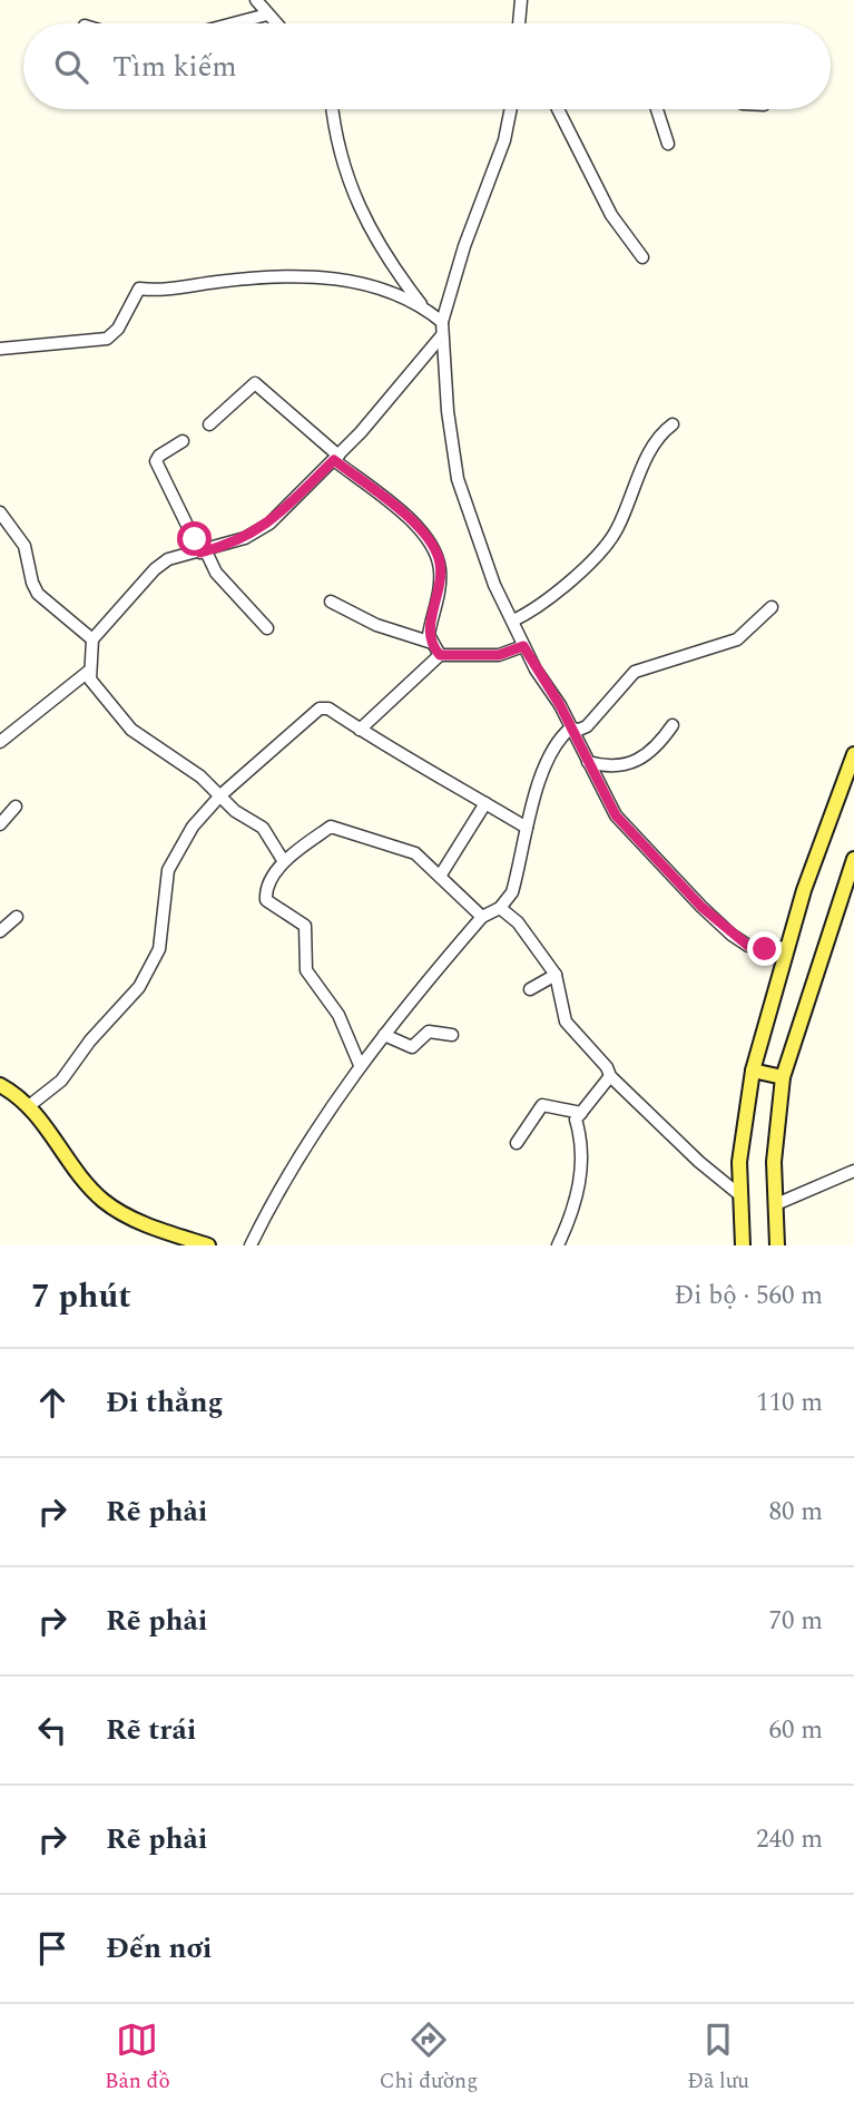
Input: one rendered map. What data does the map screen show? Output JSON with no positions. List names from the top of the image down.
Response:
{
  "page": {
    "search": "Tìm kiếm",
    "heading": ["7 phút", "Đi bộ · 560 m"],
    "list": [
      ["Đi thẳng", "110 m"],
      ["Rẽ phải", "80 m"],
      ["Rẽ phải", "70 m"],
      ["Rẽ trái", "60 m"],
      ["Rẽ phải", "240 m"],
      "Đến nơi"
    ],
    "nav": ["Bản đồ", "Chỉ đường", "Đã lưu"]
  }
}
